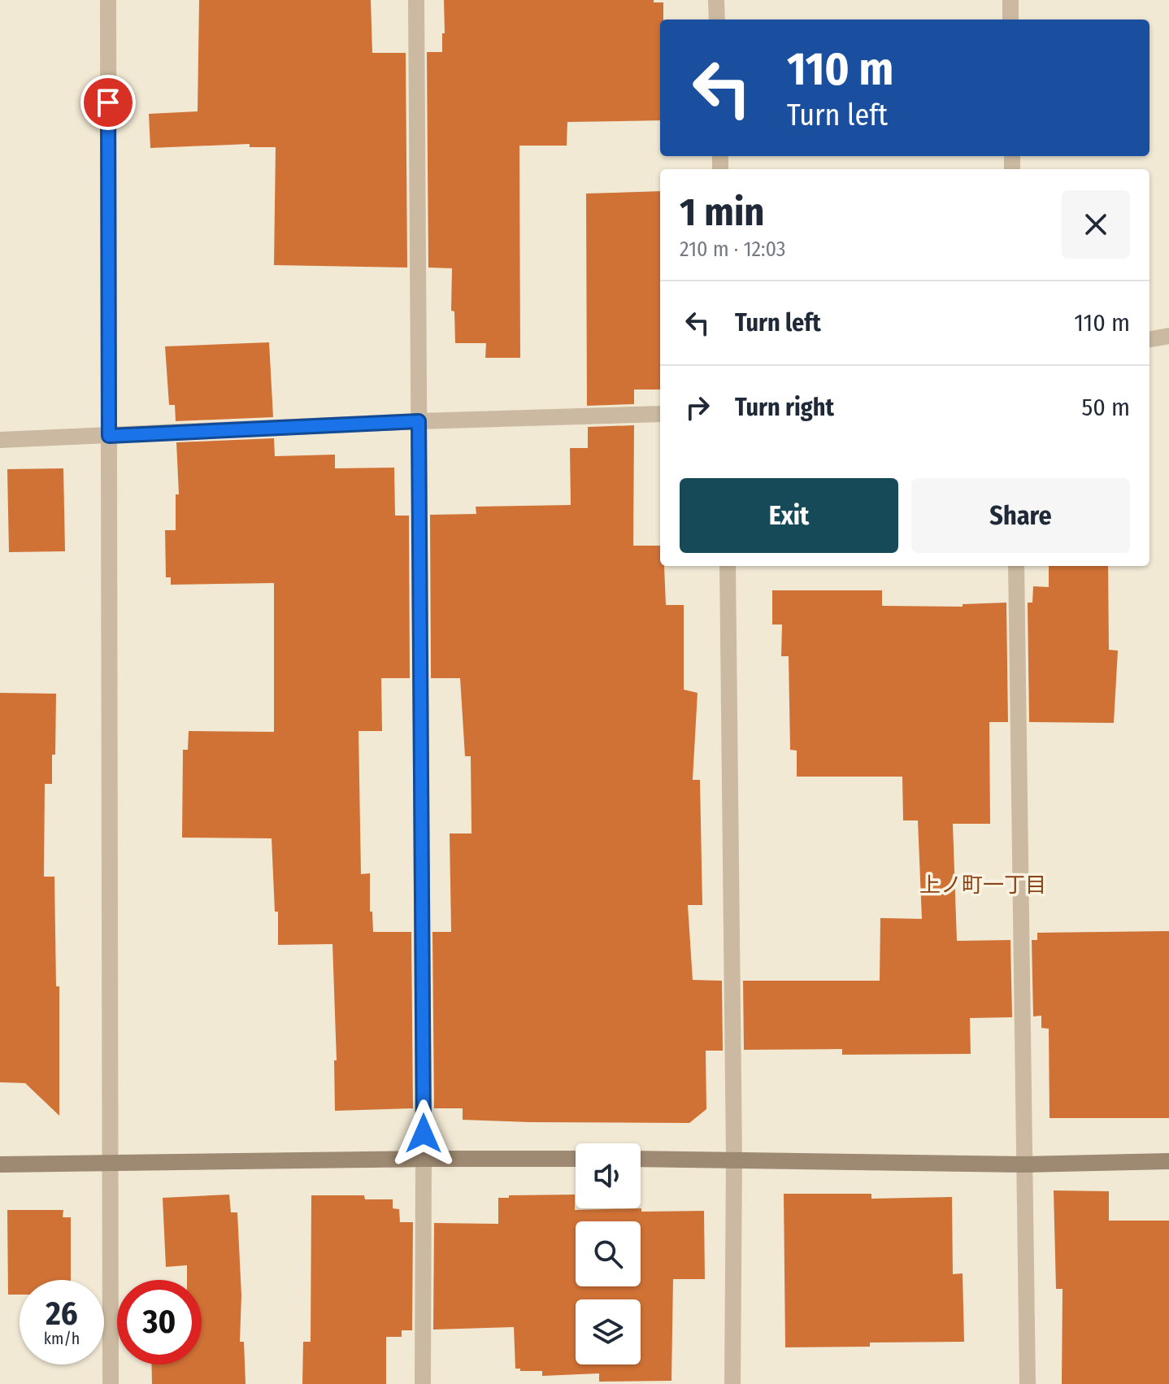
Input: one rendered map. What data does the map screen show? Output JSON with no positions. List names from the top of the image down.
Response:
{
  "districts": ["上ノ町一丁目"],
  "page": {
    "turn": ["110 m", "Turn left"],
    "heading": ["1 min", "210 m · 12:03"],
    "list": [
      {
        "name": "Turn left",
        "value": "110 m"
      },
      {
        "name": "Turn right",
        "value": "50 m"
      }
    ],
    "buttons": ["Exit", "Share"],
    "speed": "26 km/h",
    "limit": "30"
  }
}
